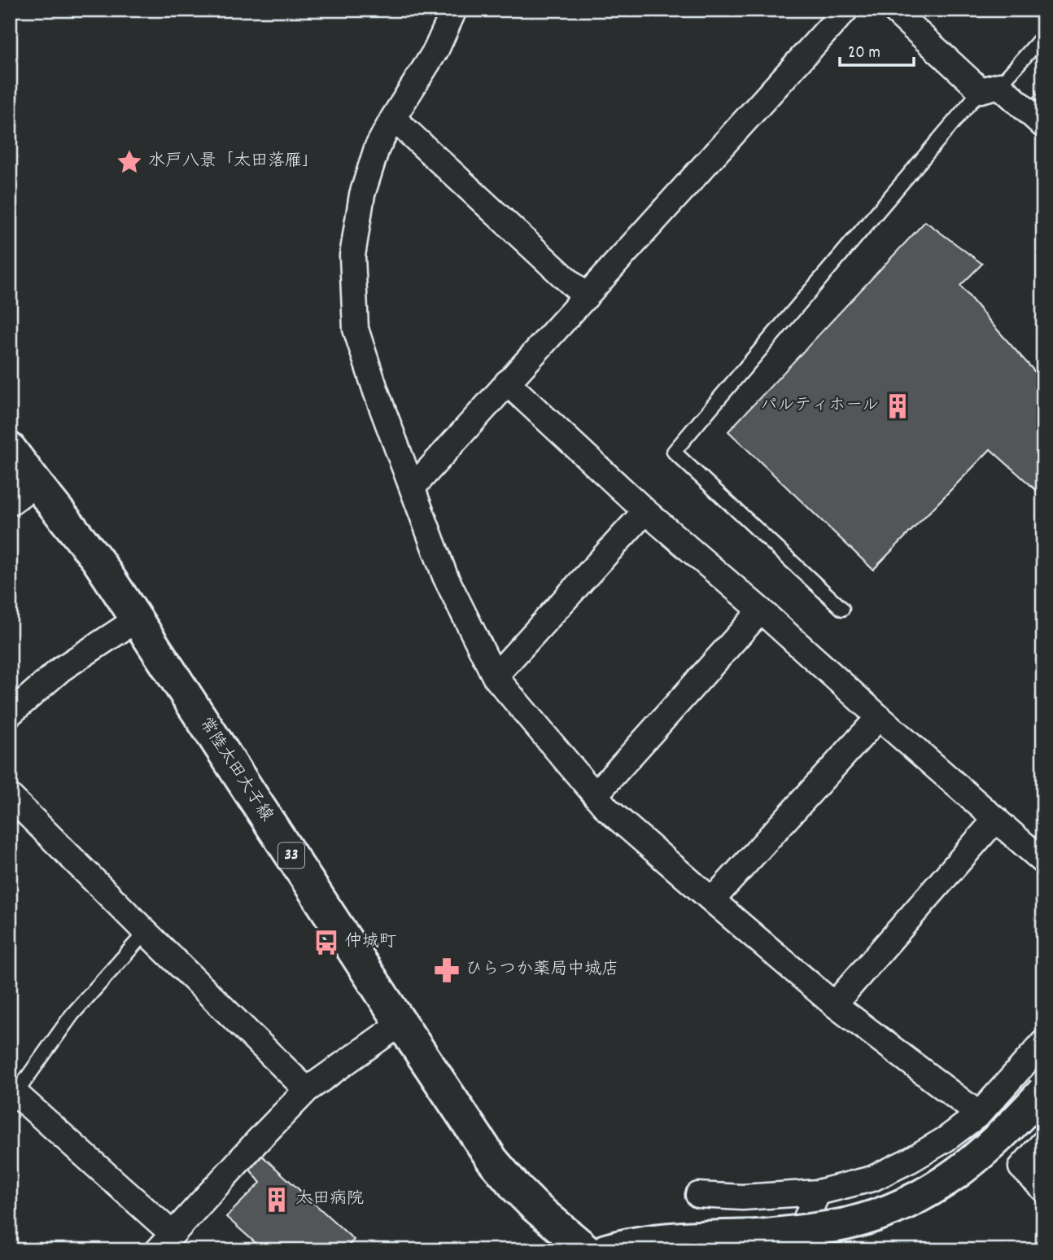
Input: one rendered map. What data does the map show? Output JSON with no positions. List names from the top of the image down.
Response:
{
  "streets": {
    "main road": ["常陸太田大子線", "33"]
  },
  "places": {
    "place": ["水戸八景「太田落雁」"],
    "building": ["パルティホール", "太田病院"],
    "bus stop": ["仲城町"],
    "pharmacy": ["ひらつか薬局中城店"]
  },
  "scale_bar": "20 m"
}
